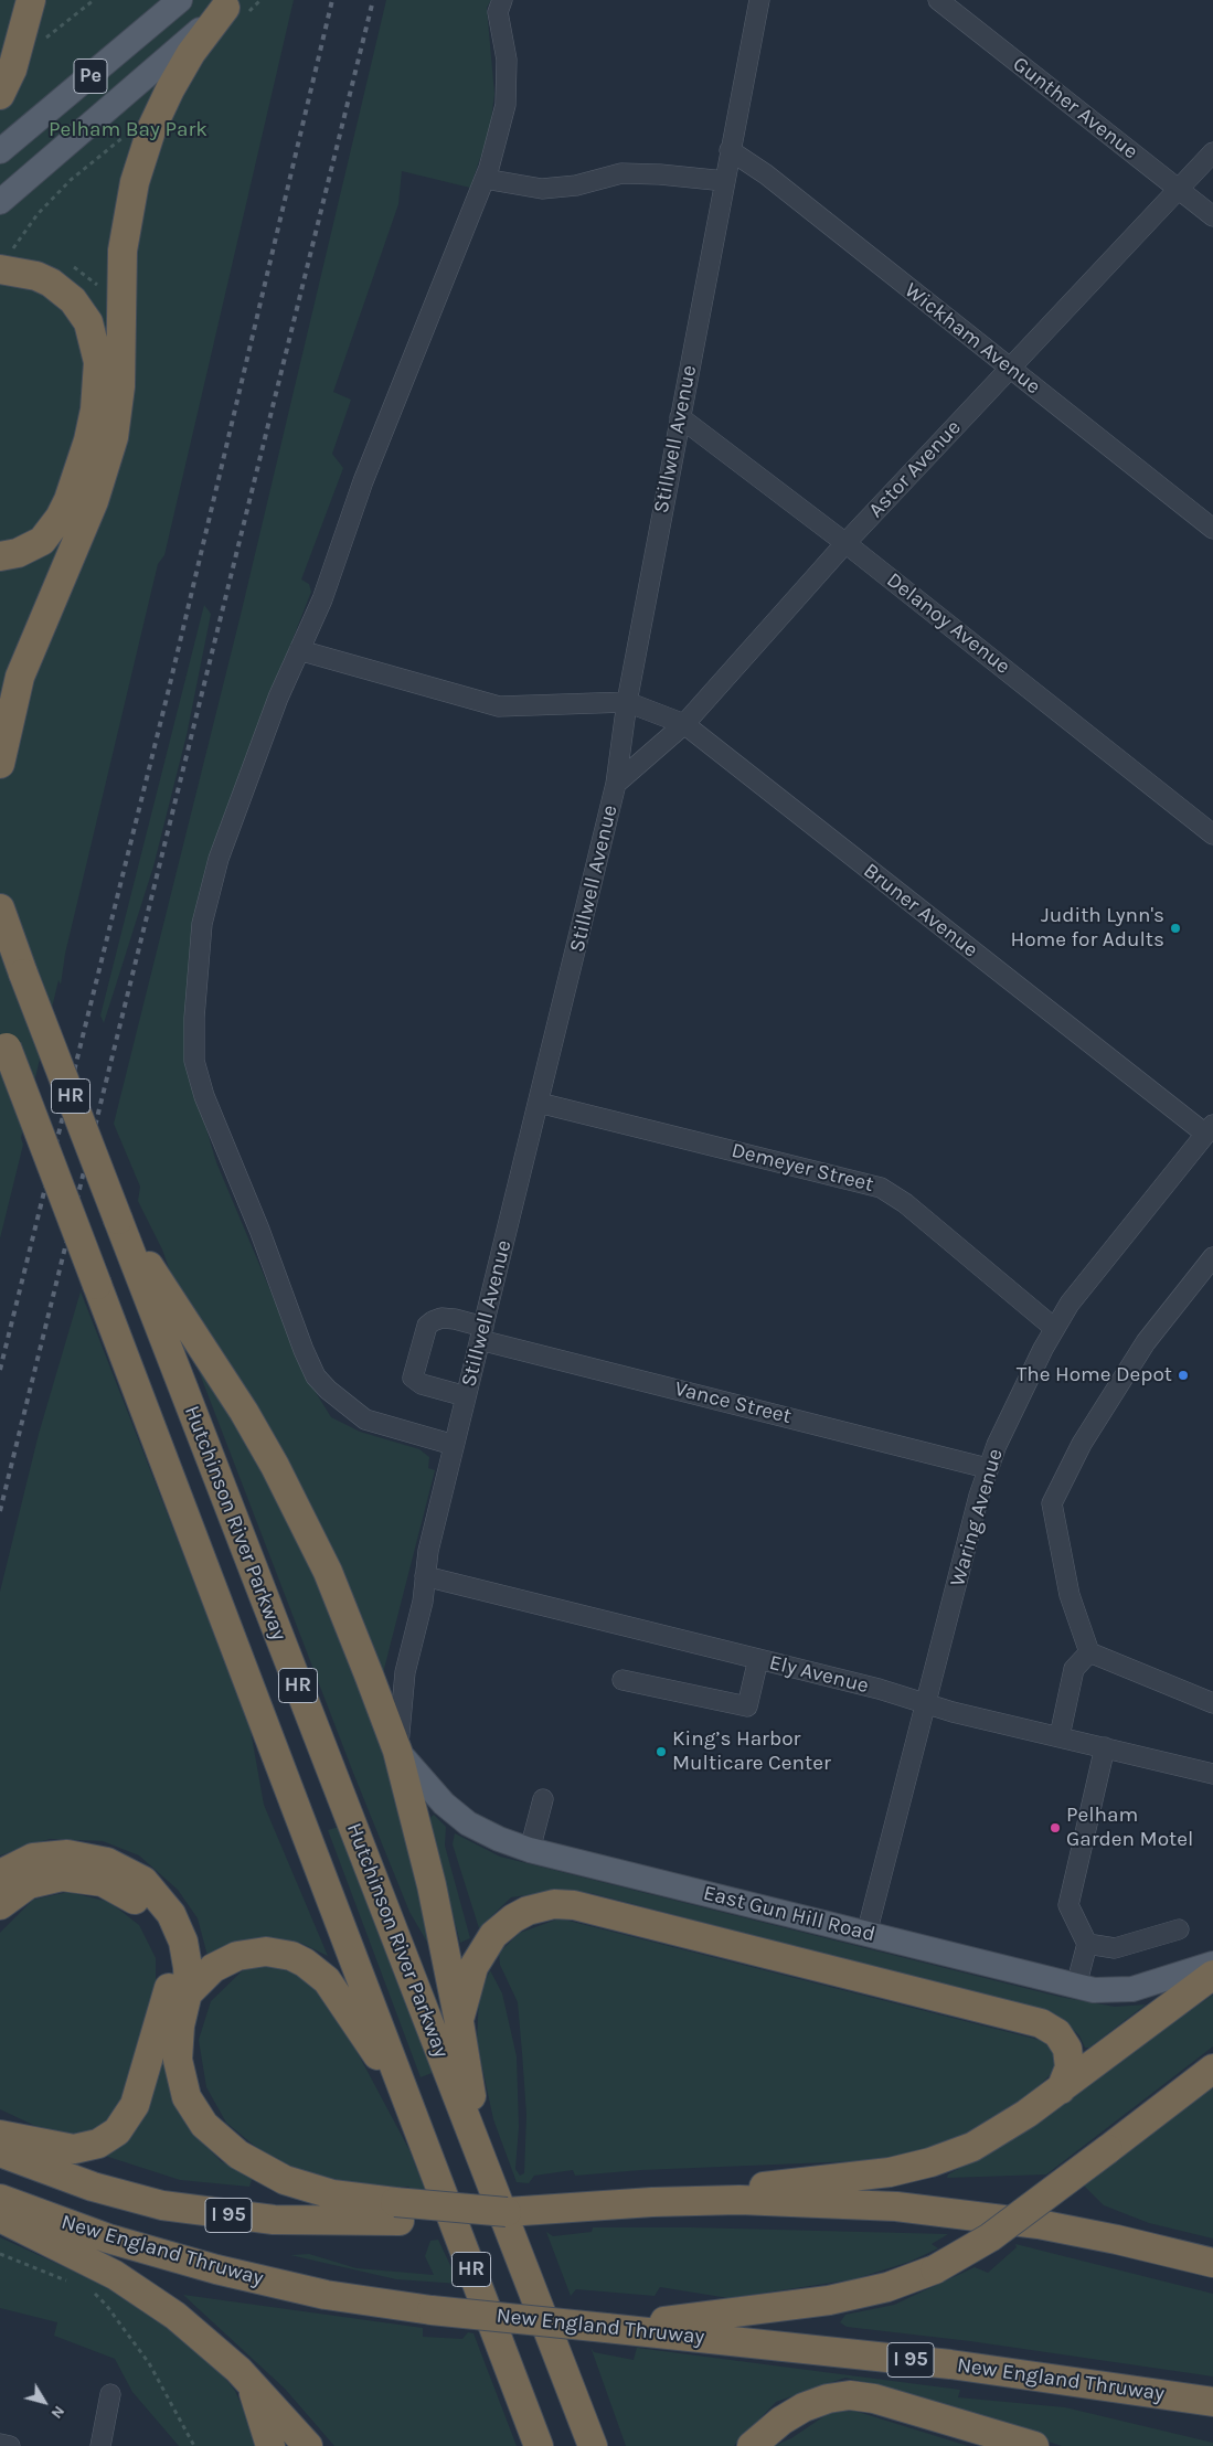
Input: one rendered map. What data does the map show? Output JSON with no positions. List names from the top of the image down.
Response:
{
  "streets": {
    "highway": [
      "HR",
      "Hutchinson River Parkway",
      "I 95",
      "New England Thruway"
    ],
    "main road": ["Pe", "East Gun Hill Road"],
    "street": [
      "Gunther Avenue",
      "Wickham Avenue",
      "Stillwell Avenue",
      "Astor Avenue",
      "Delanoy Avenue",
      "Bruner Avenue",
      "Demeyer Street",
      "Vance Street",
      "Waring Avenue",
      "Ely Avenue"
    ]
  },
  "crossings": [
    ["Gunther Avenue", "Astor Avenue"],
    ["Wickham Avenue", "Stillwell Avenue"],
    ["Wickham Avenue", "Astor Avenue"],
    ["Stillwell Avenue", "Astor Avenue"],
    ["Stillwell Avenue", "Delanoy Avenue"],
    ["Stillwell Avenue", "Bruner Avenue"],
    ["Stillwell Avenue", "Demeyer Street"],
    ["Stillwell Avenue", "Vance Street"],
    ["Stillwell Avenue", "Ely Avenue"],
    ["Stillwell Avenue", "East Gun Hill Road"],
    ["Astor Avenue", "Delanoy Avenue"],
    ["Astor Avenue", "Bruner Avenue"],
    ["Bruner Avenue", "Waring Avenue"],
    ["Demeyer Street", "Waring Avenue"],
    ["Vance Street", "Waring Avenue"],
    ["Waring Avenue", "Ely Avenue"],
    ["Waring Avenue", "East Gun Hill Road"]
  ],
  "parks": ["Pelham Bay Park"],
  "places": [
    "Judith Lynn's Home for Adults",
    "The Home Depot",
    "King’s Harbor Multicare Center",
    "Pelham Garden Motel"
  ],
  "north": "bottom right"
}
